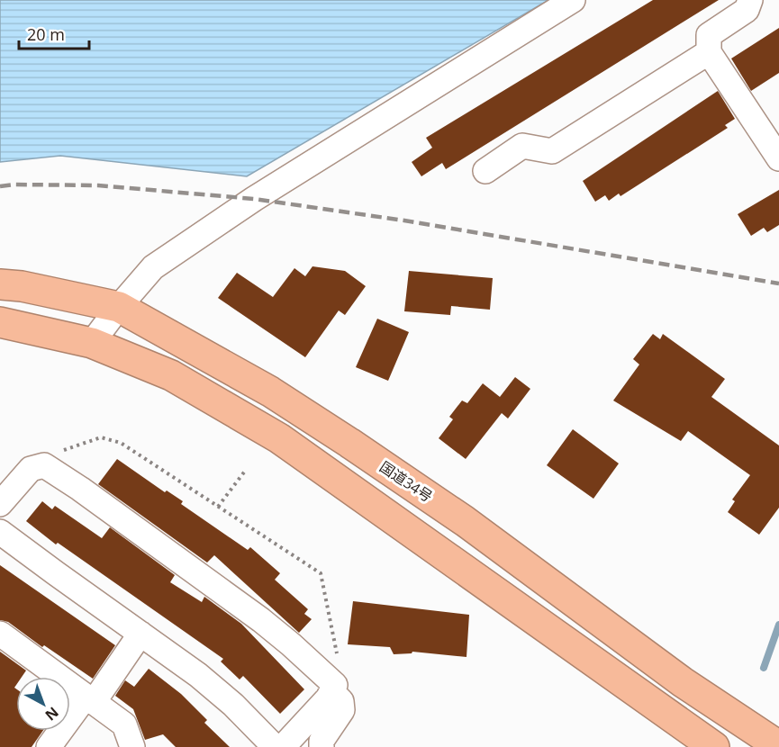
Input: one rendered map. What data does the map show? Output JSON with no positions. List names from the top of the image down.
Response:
{
  "streets": {
    "highway": ["国道34号"]
  },
  "scale_bar": "20 m",
  "north": "bottom right"
}
